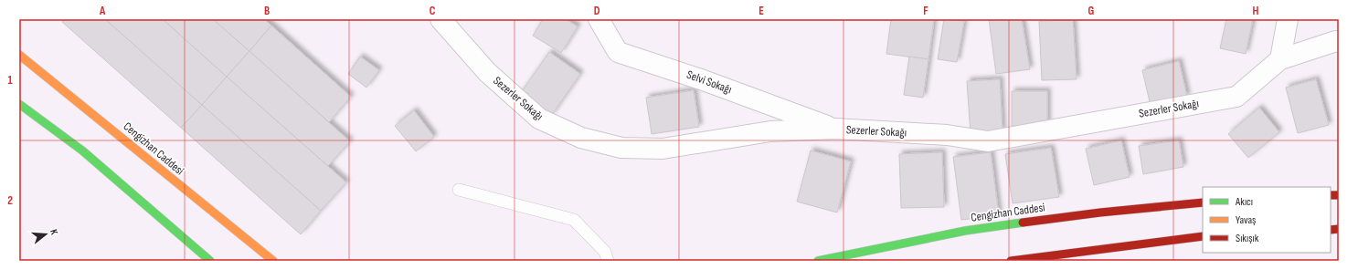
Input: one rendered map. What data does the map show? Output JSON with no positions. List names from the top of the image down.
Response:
{
  "streets": {
    "main road": ["Cengizhan Caddesi"],
    "street": ["Selvi Sokağı", "Sezerler Sokağı"]
  },
  "crossings": [
    ["Selvi Sokağı", "Sezerler Sokağı"]
  ],
  "legend": ["Akıcı", "Yavaş", "Sıkışık"],
  "north": "right",
  "grid": {
    "columns": [
      "A",
      "B",
      "C",
      "D",
      "E",
      "F",
      "G",
      "H"
    ],
    "rows": ["1", "2"]
  }
}
